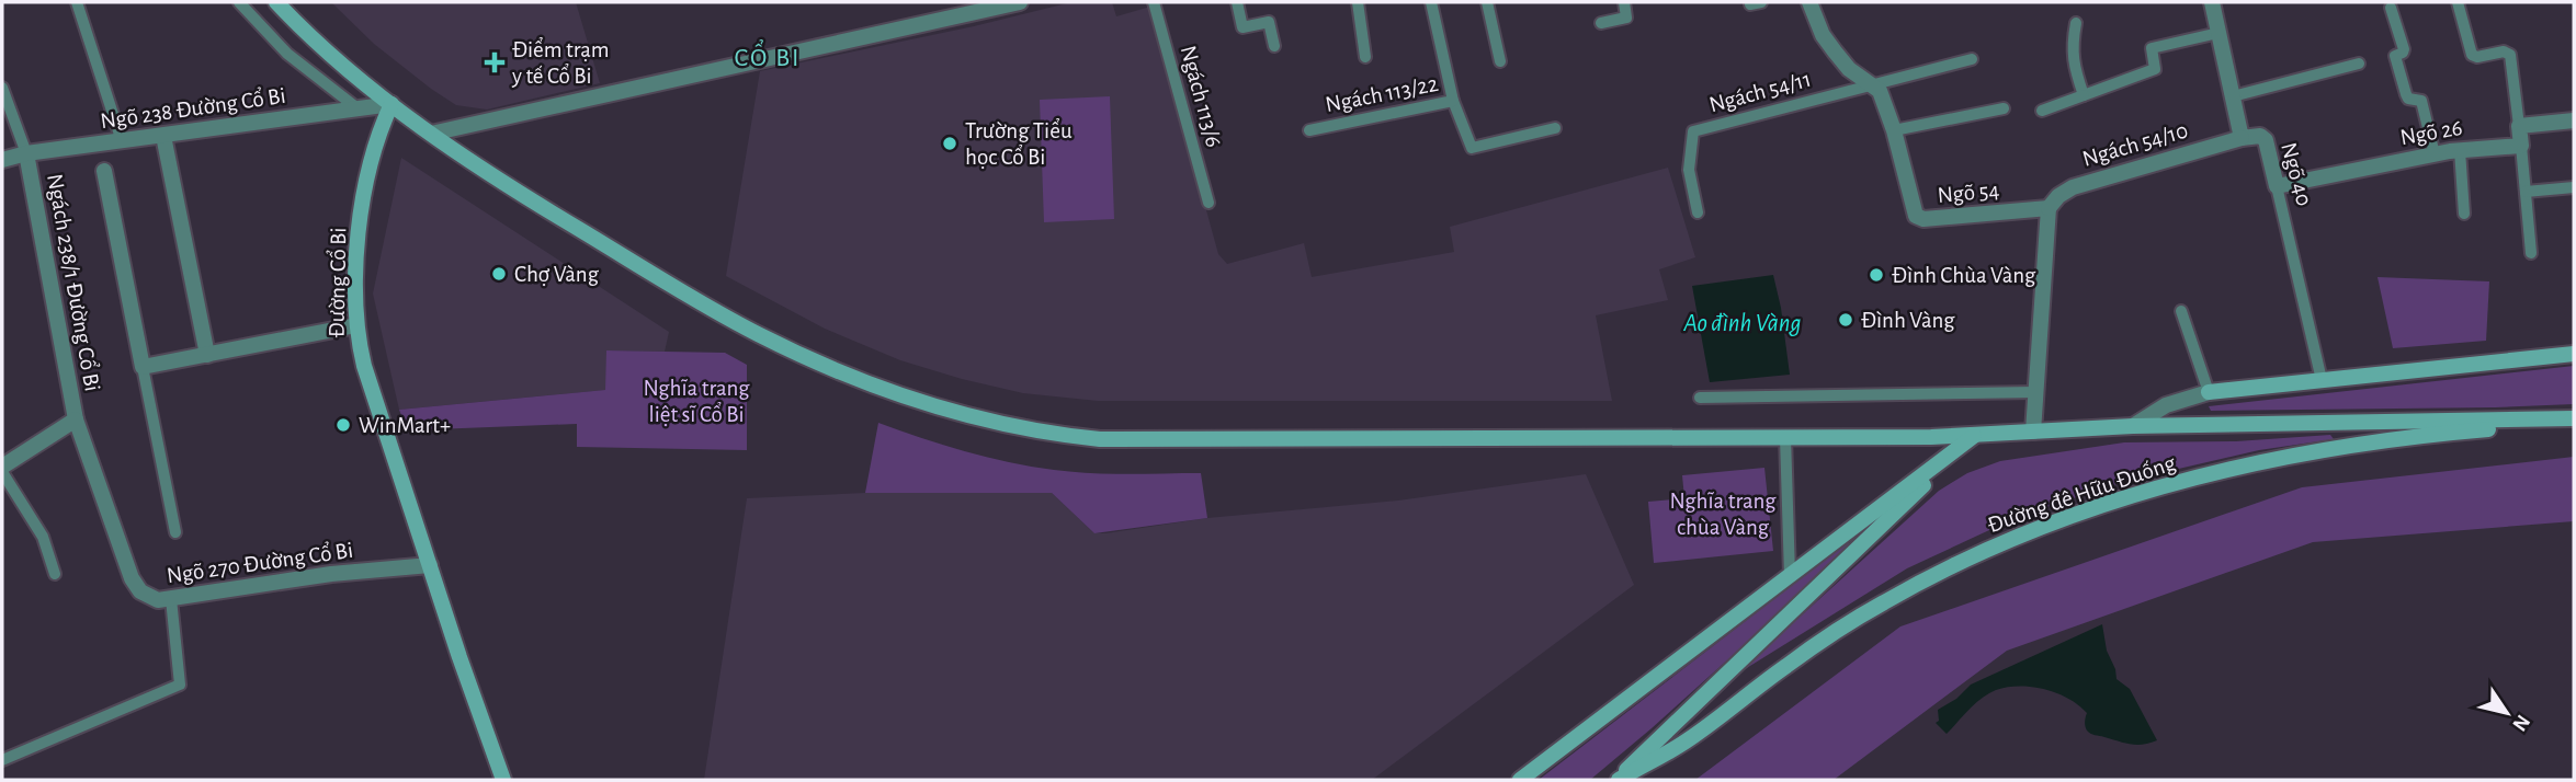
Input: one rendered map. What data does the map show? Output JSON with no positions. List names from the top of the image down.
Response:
{
  "streets": {
    "main road": ["Đường Cổ Bi", "Đường đê Hữu Đuống"],
    "street": [
      "Ngõ 238 Đường Cổ Bi",
      "Ngõ 26",
      "Ngách 54/10",
      "Ngõ 40",
      "Ngõ 54",
      "Ngách 238/1 Đường Cổ Bi",
      "Ngõ 270 Đường Cổ Bi"
    ],
    "lane": ["Ngách 54/11", "Ngách 113/22", "Ngách 113/6"]
  },
  "crossings": [
    ["Ngách 54/11", "Ngõ 54"],
    ["Ngõ 238 Đường Cổ Bi", "Ngách 238/1 Đường Cổ Bi"],
    ["Ngõ 238 Đường Cổ Bi", "Đường Cổ Bi"],
    ["Ngõ 26", "Ngõ 40"],
    ["Ngách 54/10", "Ngõ 40"],
    ["Ngách 54/10", "Ngõ 54"],
    ["Ngách 238/1 Đường Cổ Bi", "Ngõ 270 Đường Cổ Bi"],
    ["Đường Cổ Bi", "Ngõ 270 Đường Cổ Bi"]
  ],
  "districts": ["CỔ BI"],
  "water": ["Ao đình Vàng"],
  "parks": ["Nghĩa trang liệt sĩ Cổ Bi", "Nghĩa trang chùa Vàng"],
  "places": {
    "health": ["Điểm trạm y tế Cổ Bi"],
    "other": [
      "Trường Tiểu học Cổ Bi",
      "Chợ Vàng",
      "Đình Chùa Vàng",
      "Đình Vàng",
      "WinMart+"
    ]
  },
  "north": "bottom right"
}
